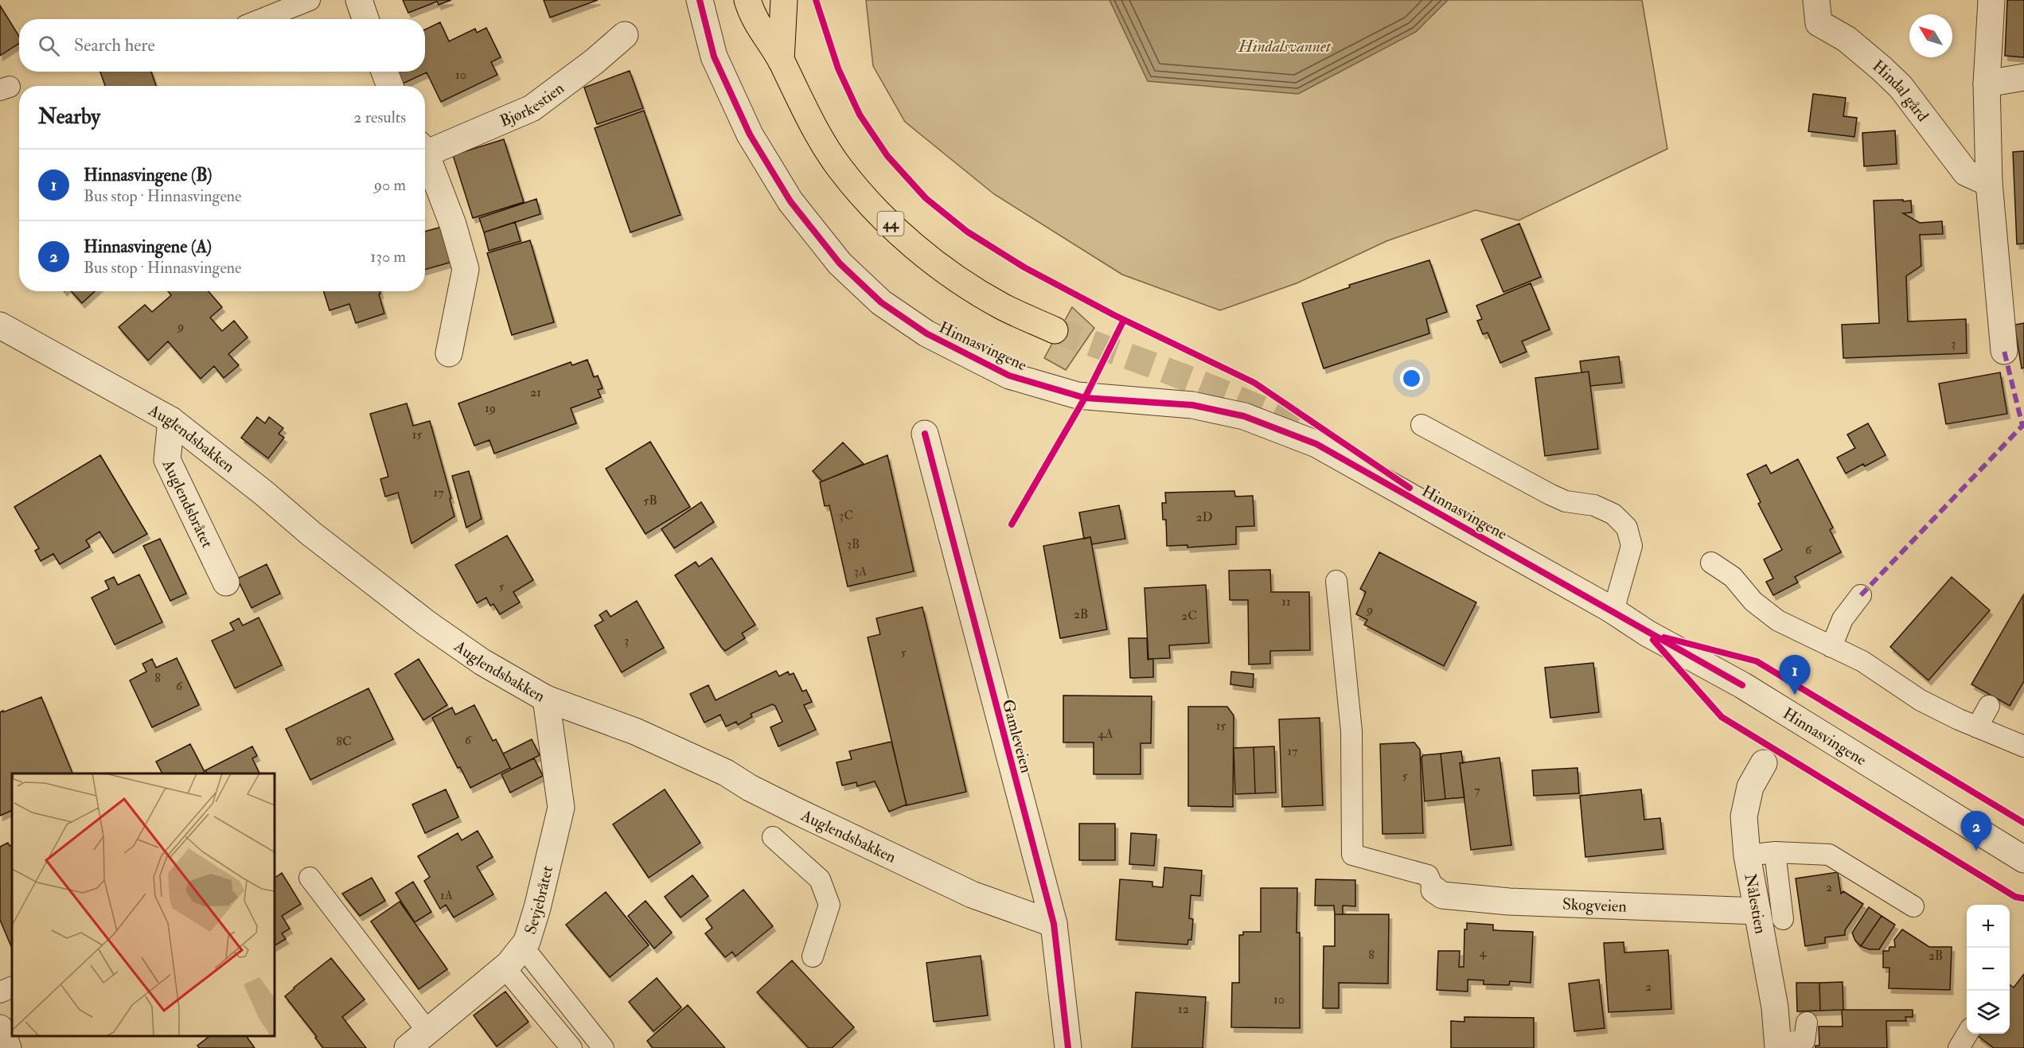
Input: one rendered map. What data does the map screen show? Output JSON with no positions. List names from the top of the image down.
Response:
{
  "streets": {
    "main road": ["44"],
    "street": [
      "Hindal gård",
      "Bjørkestien",
      "Hinnasvingene",
      "Auglendsbakken",
      "Auglendsbråtet",
      "Gamleveien",
      "Sevjebråtet",
      "Nålestien",
      "Skogveien"
    ]
  },
  "crossings": [
    ["Auglendsbakken", "Auglendsbråtet"],
    ["Auglendsbakken", "Gamleveien"],
    ["Auglendsbakken", "Sevjebråtet"],
    ["Nålestien", "Skogveien"]
  ],
  "water": ["Hindalsvannet"],
  "house_numbers": [
    "10",
    "9",
    "3",
    "21",
    "19",
    "15",
    "17",
    "5B",
    "3C",
    "2D",
    "3B",
    "6",
    "3A",
    "5",
    "11",
    "9",
    "2B",
    "2C",
    "3",
    "5",
    "8",
    "6",
    "15",
    "4A",
    "6",
    "8C",
    "17",
    "5",
    "7",
    "2",
    "1A",
    "4",
    "8",
    "2B",
    "2",
    "10",
    "12"
  ],
  "north": "top left",
  "page": {
    "search": "Search here",
    "heading": ["Nearby", "2 results"],
    "list": [
      {
        "mark": "1",
        "name": "Hinnasvingene (B)",
        "note": "Bus stop · Hinnasvingene",
        "value": "90 m"
      },
      {
        "mark": "2",
        "name": "Hinnasvingene (A)",
        "note": "Bus stop · Hinnasvingene",
        "value": "130 m"
      }
    ],
    "pins": ["1", "2"],
    "map_buttons": ["+", "−"]
  }
}
